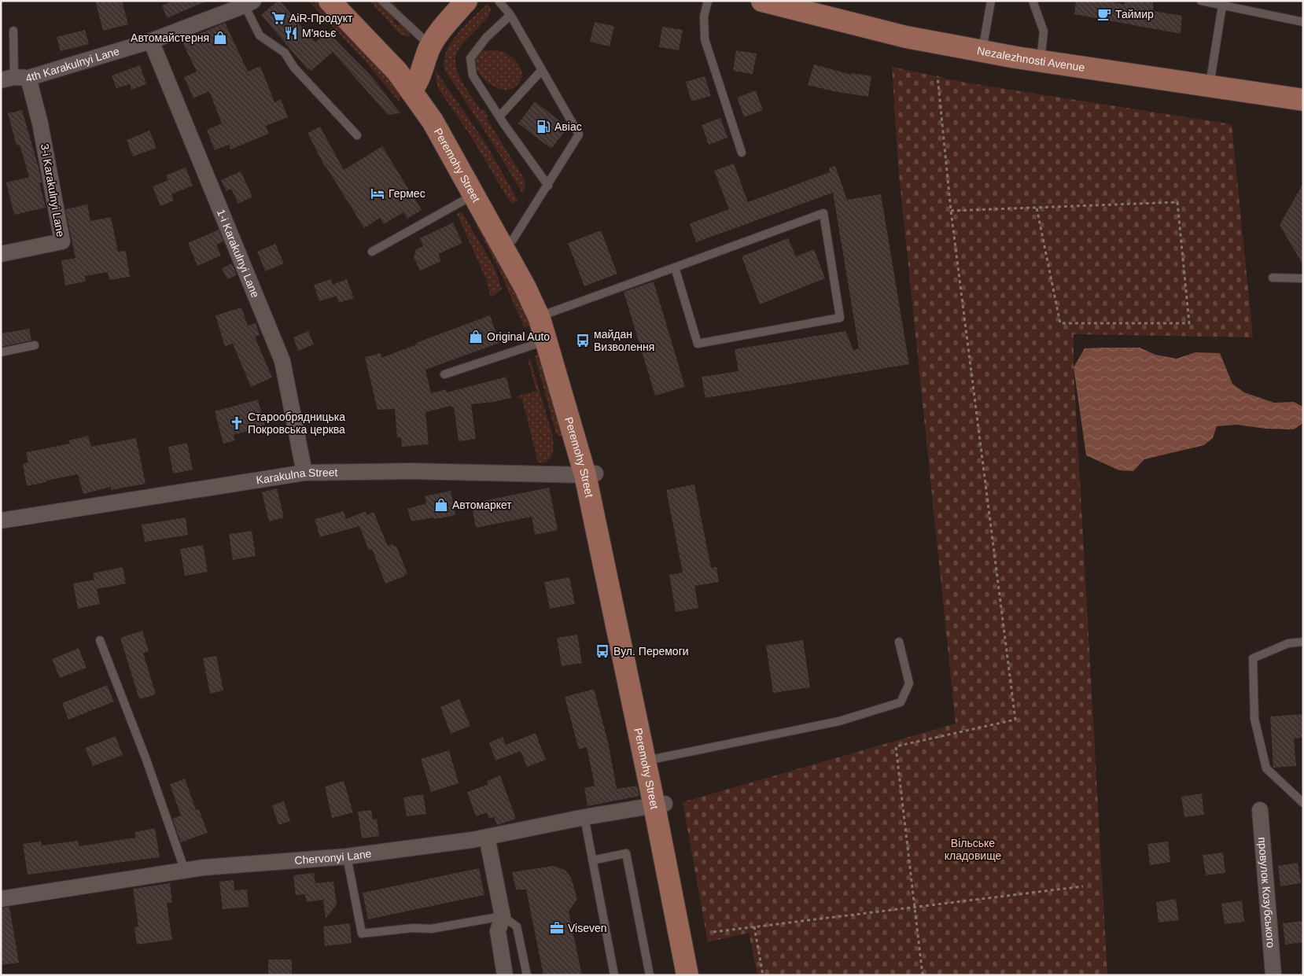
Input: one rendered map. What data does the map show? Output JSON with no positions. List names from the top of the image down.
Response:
{
  "streets": {
    "main road": ["Nezalezhnosti Avenue", "Peremohy Street"],
    "street": [
      "4th Karakulnyi Lane",
      "3-i Karakulnyi Lane",
      "1-i Karakulnyi Lane",
      "Karakulna Street",
      "Chervonyi Lane",
      "провулок Козубського"
    ]
  },
  "crossings": [
    ["4th Karakulnyi Lane", "3-i Karakulnyi Lane"],
    ["4th Karakulnyi Lane", "1-i Karakulnyi Lane"],
    ["Peremohy Street", "Karakulna Street"],
    ["Peremohy Street", "Chervonyi Lane"],
    ["1-i Karakulnyi Lane", "Karakulna Street"]
  ],
  "parks": ["Вільське кладовище"],
  "places": {
    "cafe": ["Таймир"],
    "supermarket": ["AiR-Продукт"],
    "restaurant": ["М'ясьє"],
    "shop": ["Автомайстерня", "Original Auto", "Автомаркет"],
    "fuel station": ["Авіас"],
    "hotel": ["Гермес"],
    "bus stop": ["майдан Визволення", "Вул. Перемоги"],
    "church": ["Старообрядницька Покровська церква"],
    "office": ["Viseven"]
  }
}
